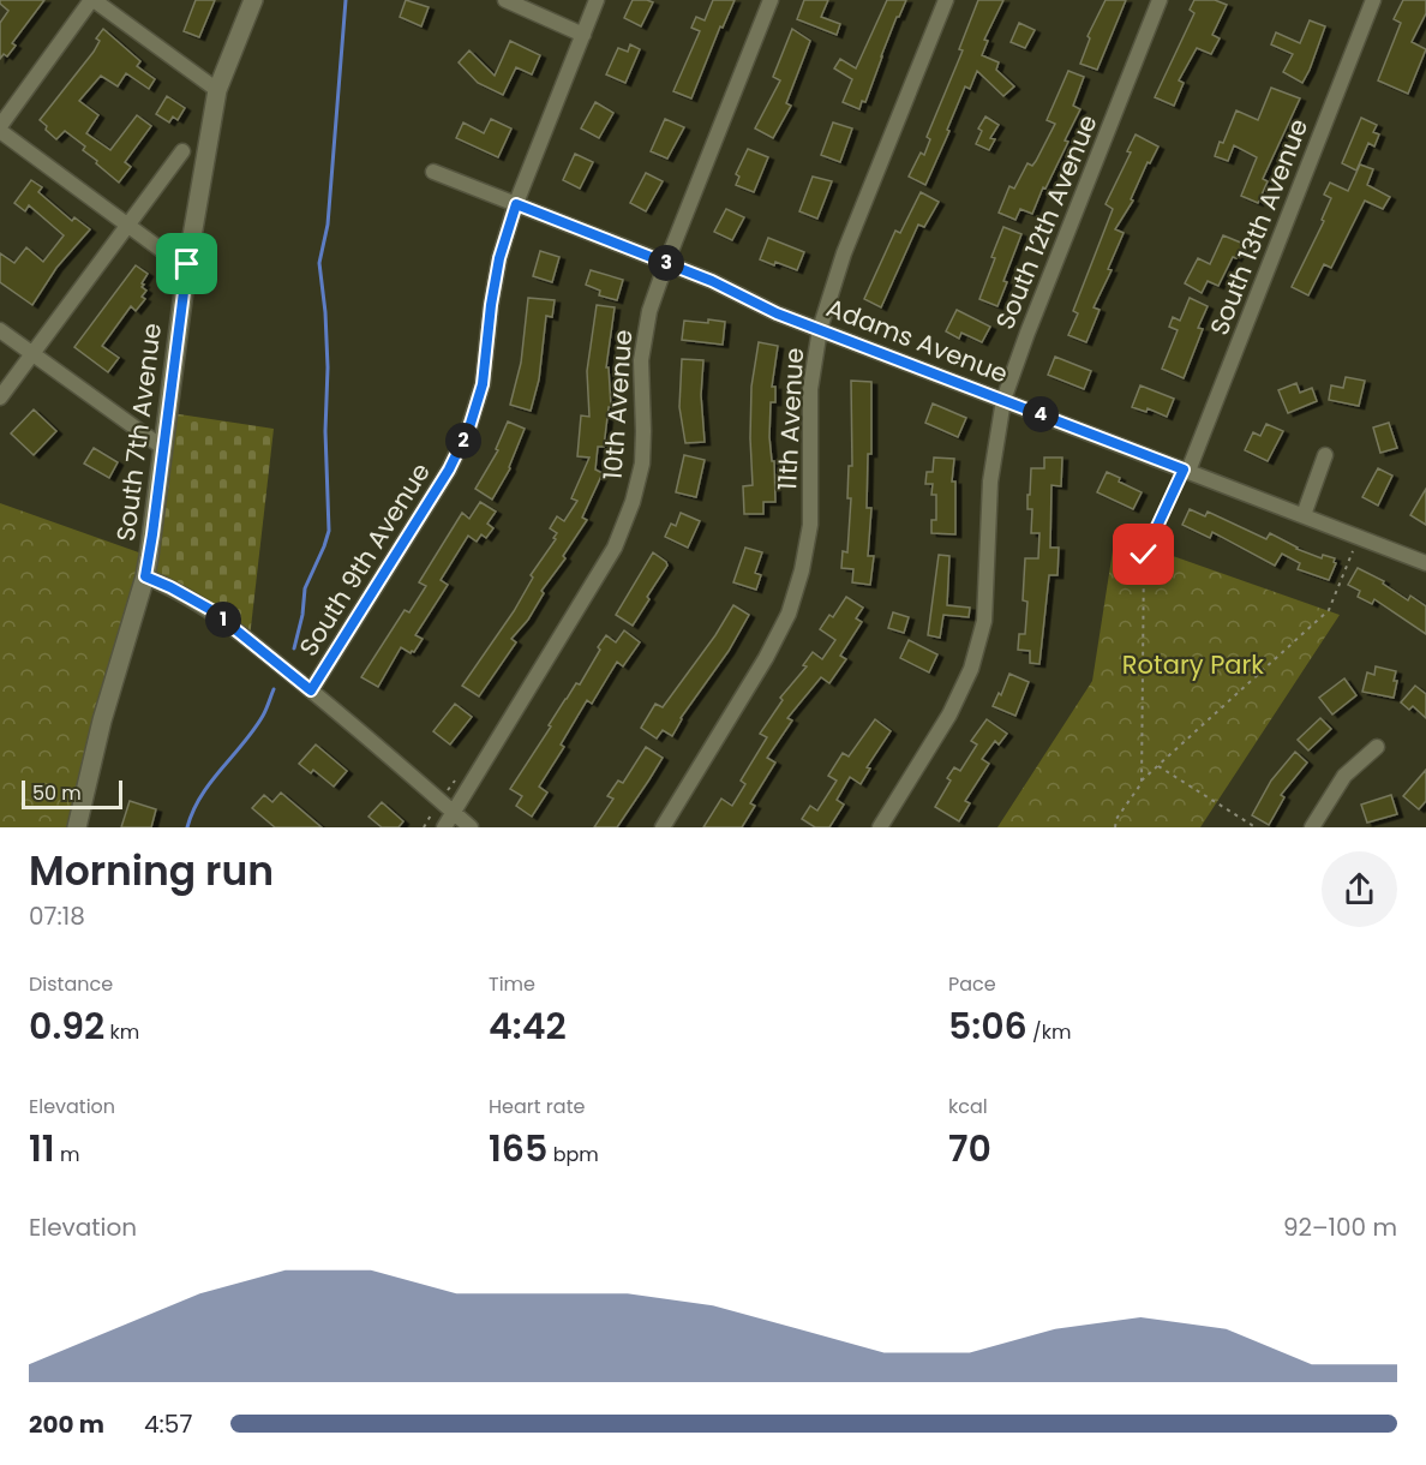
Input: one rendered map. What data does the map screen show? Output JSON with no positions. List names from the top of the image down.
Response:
{
  "streets": {
    "street": [
      "South 12th Avenue",
      "South 13th Avenue",
      "Adams Avenue",
      "10th Avenue",
      "11th Avenue",
      "South 7th Avenue",
      "South 9th Avenue"
    ]
  },
  "crossings": [
    ["South 12th Avenue", "Adams Avenue"],
    ["South 13th Avenue", "Adams Avenue"],
    ["Adams Avenue", "10th Avenue"],
    ["Adams Avenue", "11th Avenue"],
    ["Adams Avenue", "South 9th Avenue"]
  ],
  "parks": ["Rotary Park"],
  "scale_bar": "50 m",
  "page": {
    "pins": [
      "3",
      "4",
      "2",
      "1"
    ],
    "scale": "50 m",
    "heading": ["Morning run", "07:18"],
    "stats": [
      ["Distance", "0.92 km"],
      ["Time", "4:42"],
      ["Pace", "5:06 /km"],
      ["Elevation", "11 m"],
      ["Heart rate", "165 bpm"],
      ["kcal", "70"]
    ],
    "chart": ["Elevation", "92–100 m"],
    "list": [
      {
        "name": "200 m",
        "note": "4:57"
      }
    ]
  }
}
